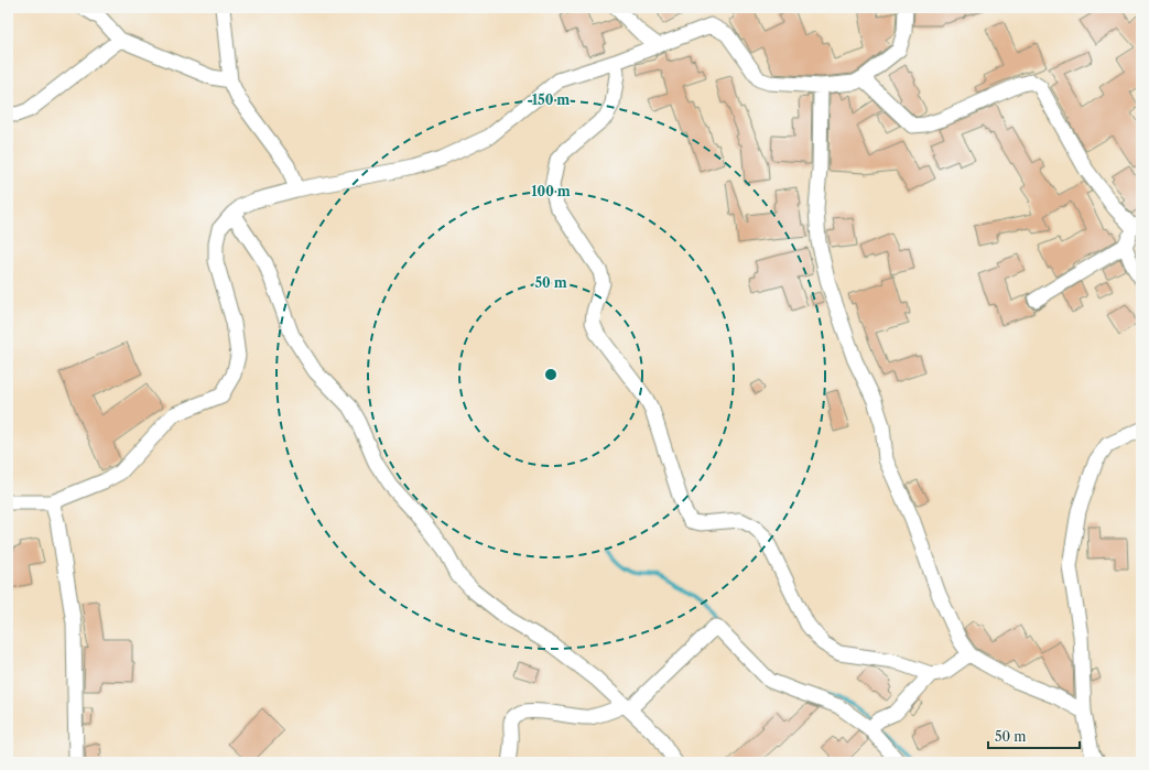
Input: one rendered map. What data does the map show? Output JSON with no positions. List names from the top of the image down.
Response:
{
  "scale_bar": "50 m",
  "rings": ["150 m", "100 m", "50 m"]
}
